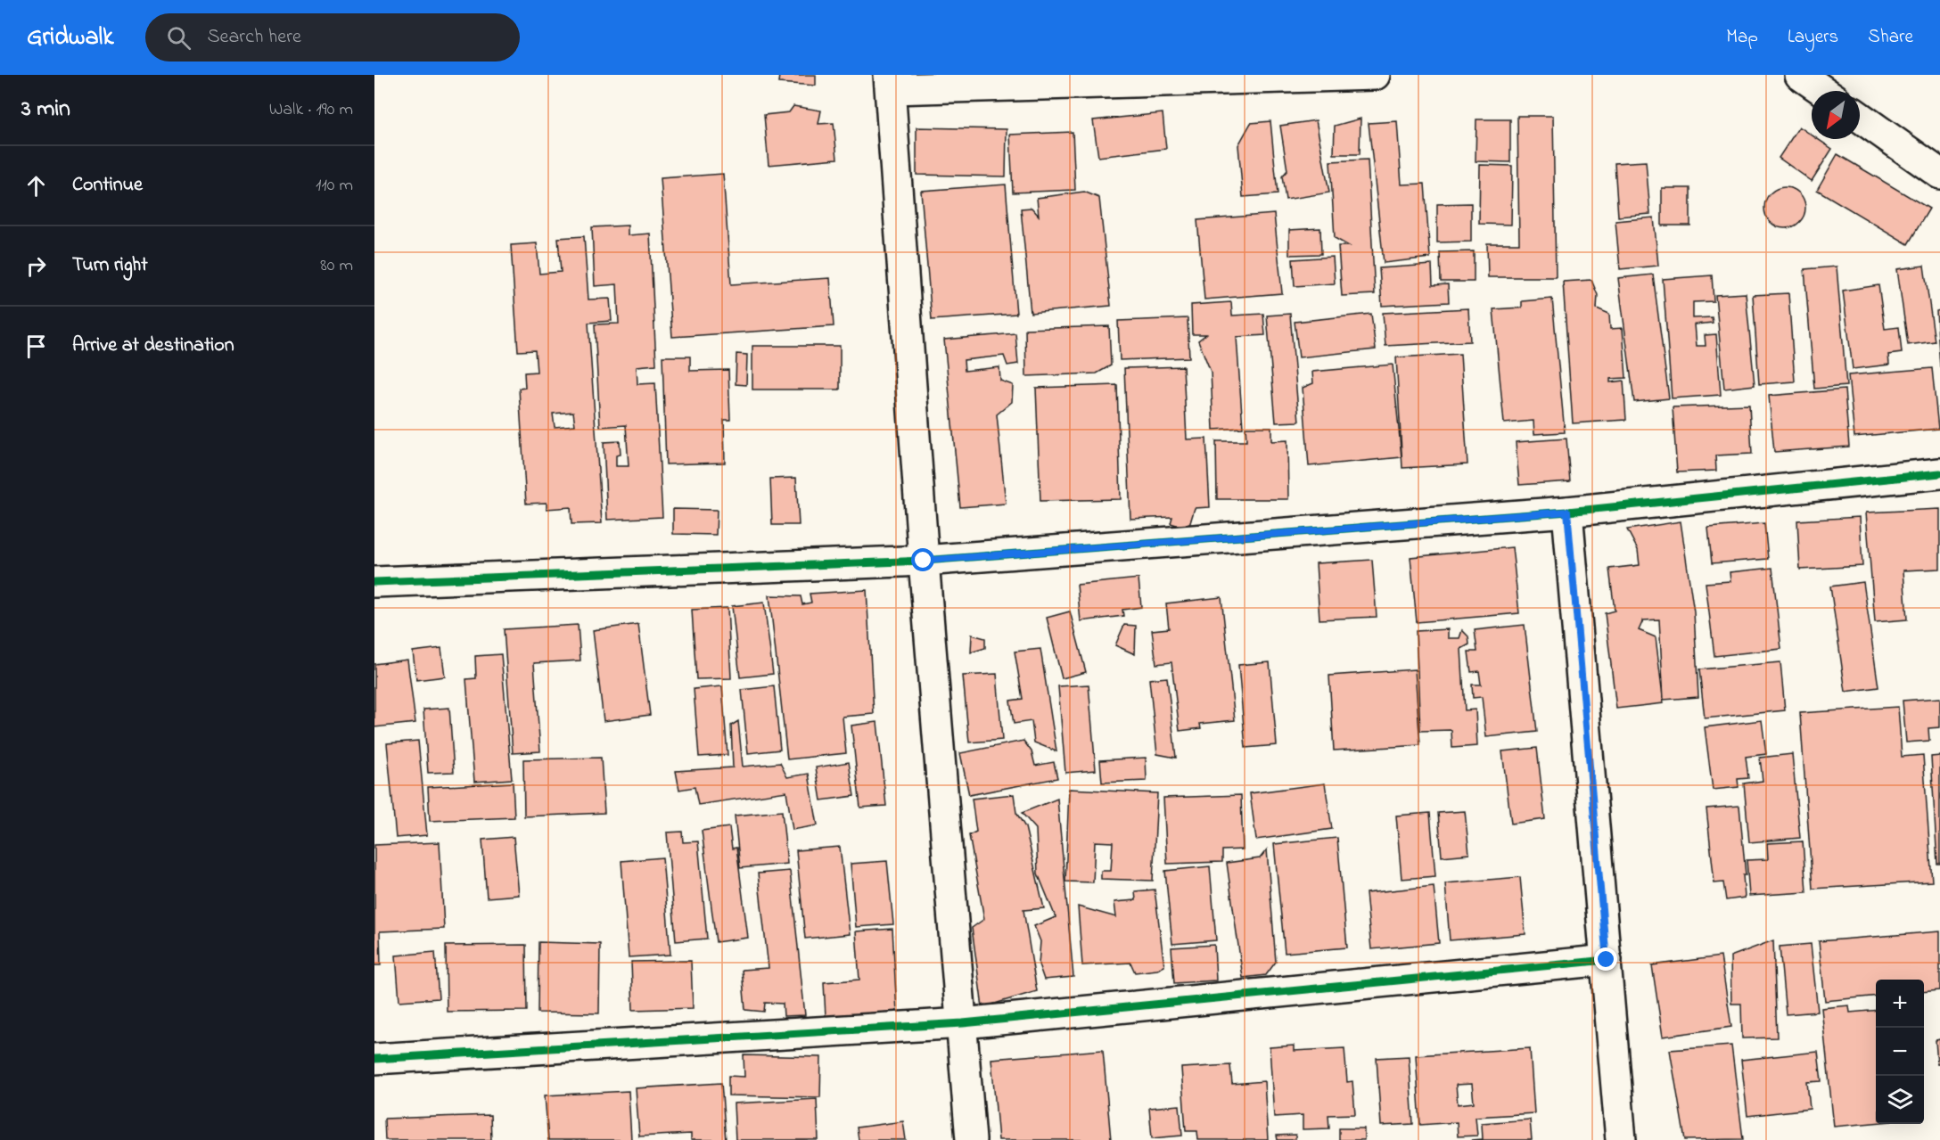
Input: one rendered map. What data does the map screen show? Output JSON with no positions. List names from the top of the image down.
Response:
{
  "north": "bottom left",
  "page": {
    "header": "Gridwalk",
    "search": "Search here",
    "nav": ["Map", "Layers", "Share"],
    "heading": ["3 min", "Walk · 190 m"],
    "list": [
      ["Continue", "110 m"],
      ["Turn right", "80 m"],
      "Arrive at destination"
    ],
    "map_buttons": ["+", "−"]
  }
}
